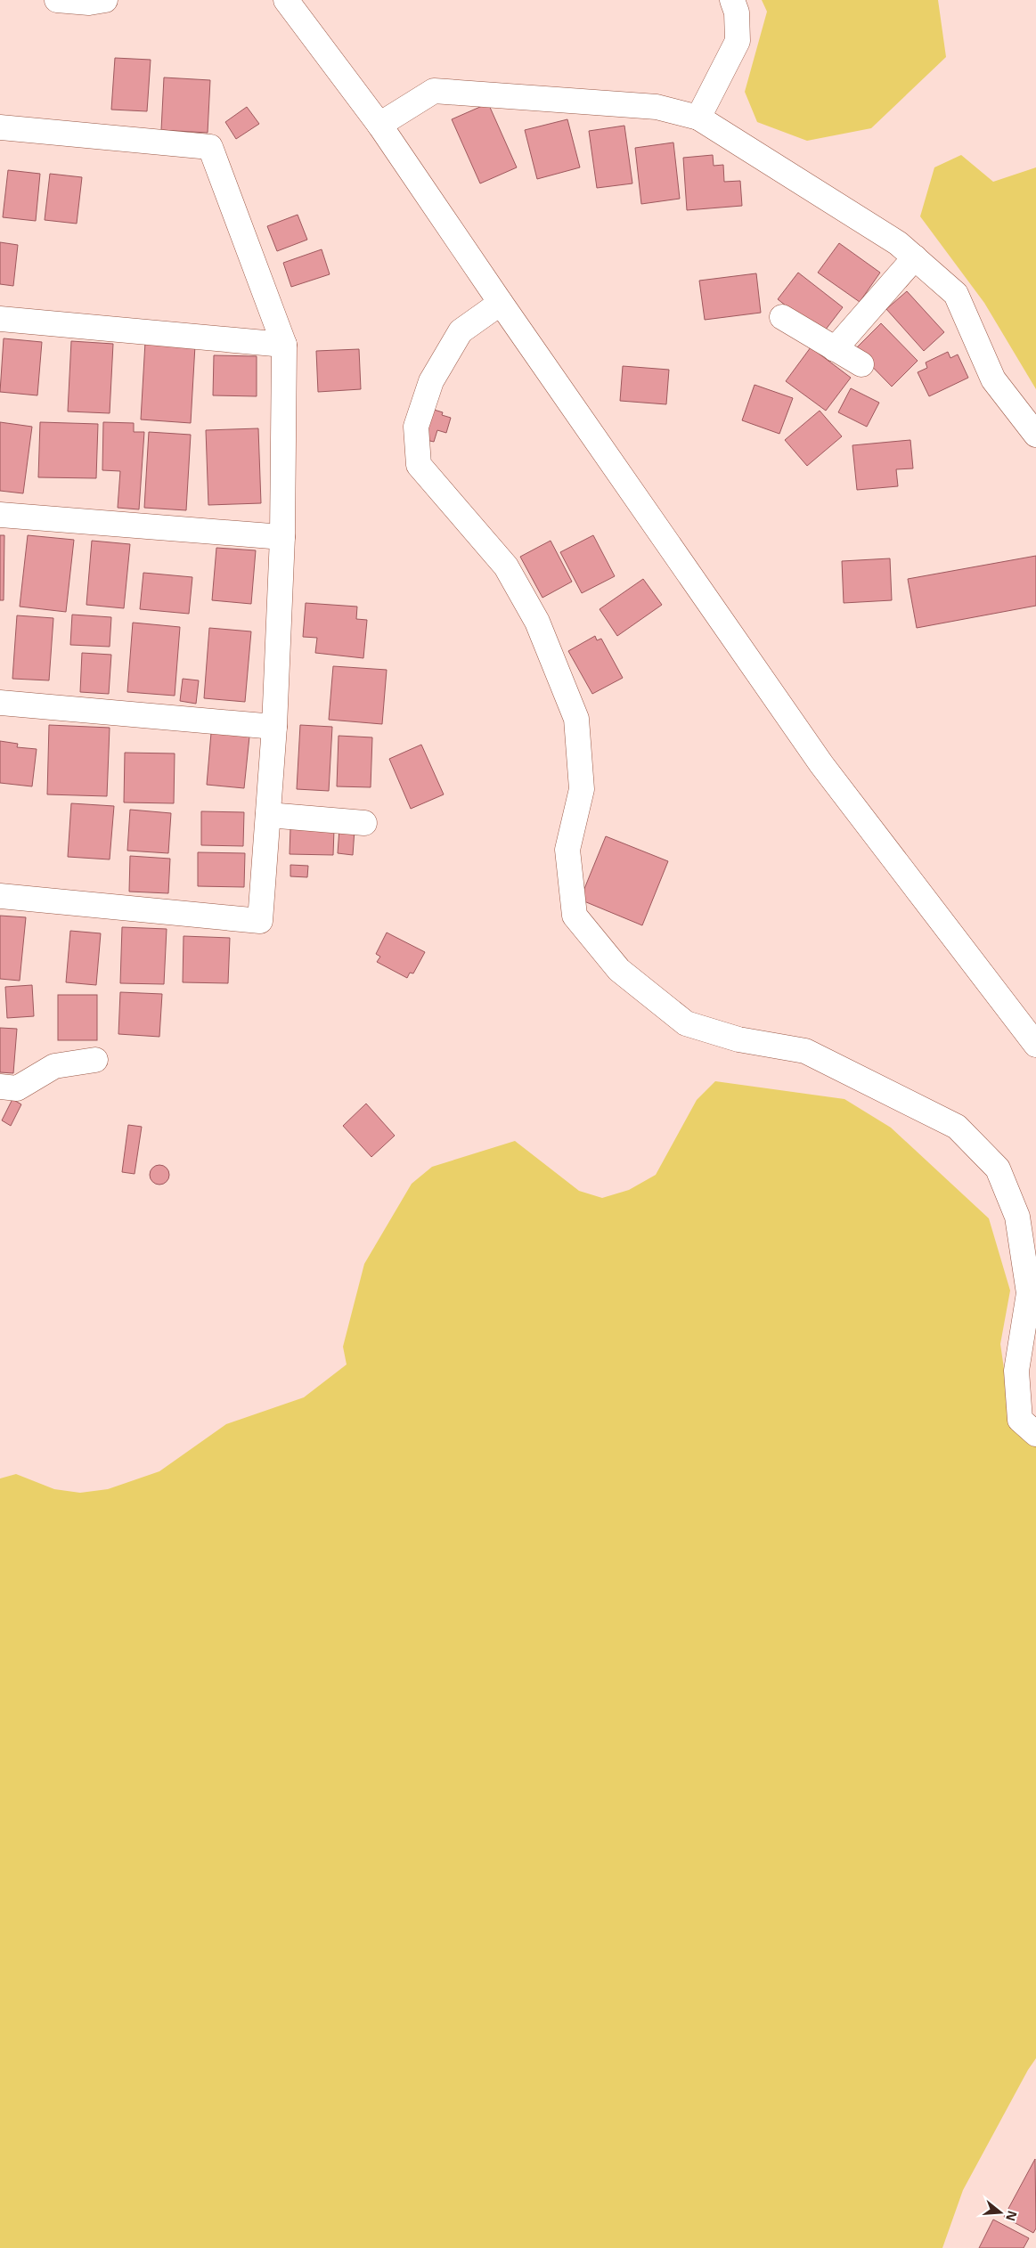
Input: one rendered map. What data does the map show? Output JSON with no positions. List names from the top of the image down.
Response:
{
  "north": "right"
}
